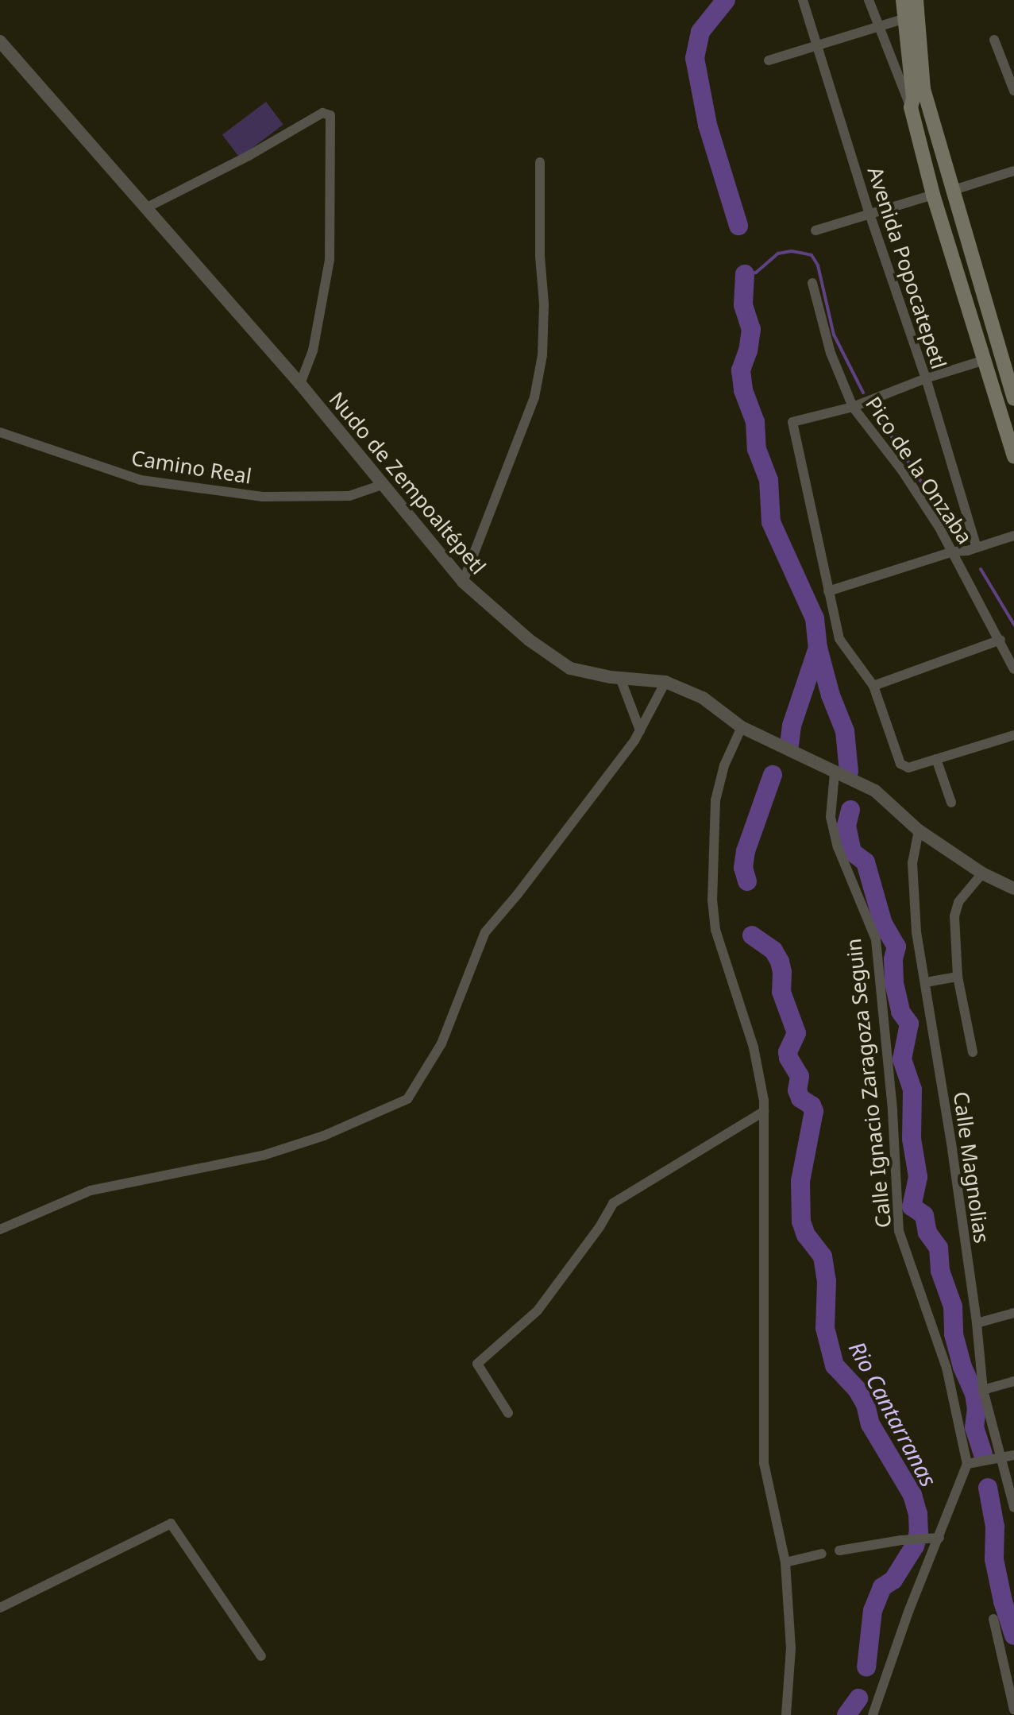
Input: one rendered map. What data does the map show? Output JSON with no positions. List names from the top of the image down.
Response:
{
  "streets": {
    "street": [
      "Avenida Popocatepetl",
      "Camino Real",
      "Pico de la Onzaba",
      "Nudo de Zempoaltépetl",
      "Calle Ignacio Zaragoza Seguin",
      "Calle Magnolias"
    ]
  },
  "crossings": [
    ["Camino Real", "Nudo de Zempoaltépetl"],
    ["Nudo de Zempoaltépetl", "Calle Ignacio Zaragoza Seguin"],
    ["Nudo de Zempoaltépetl", "Calle Magnolias"]
  ],
  "water": ["Rio Cantarranas"]
}
